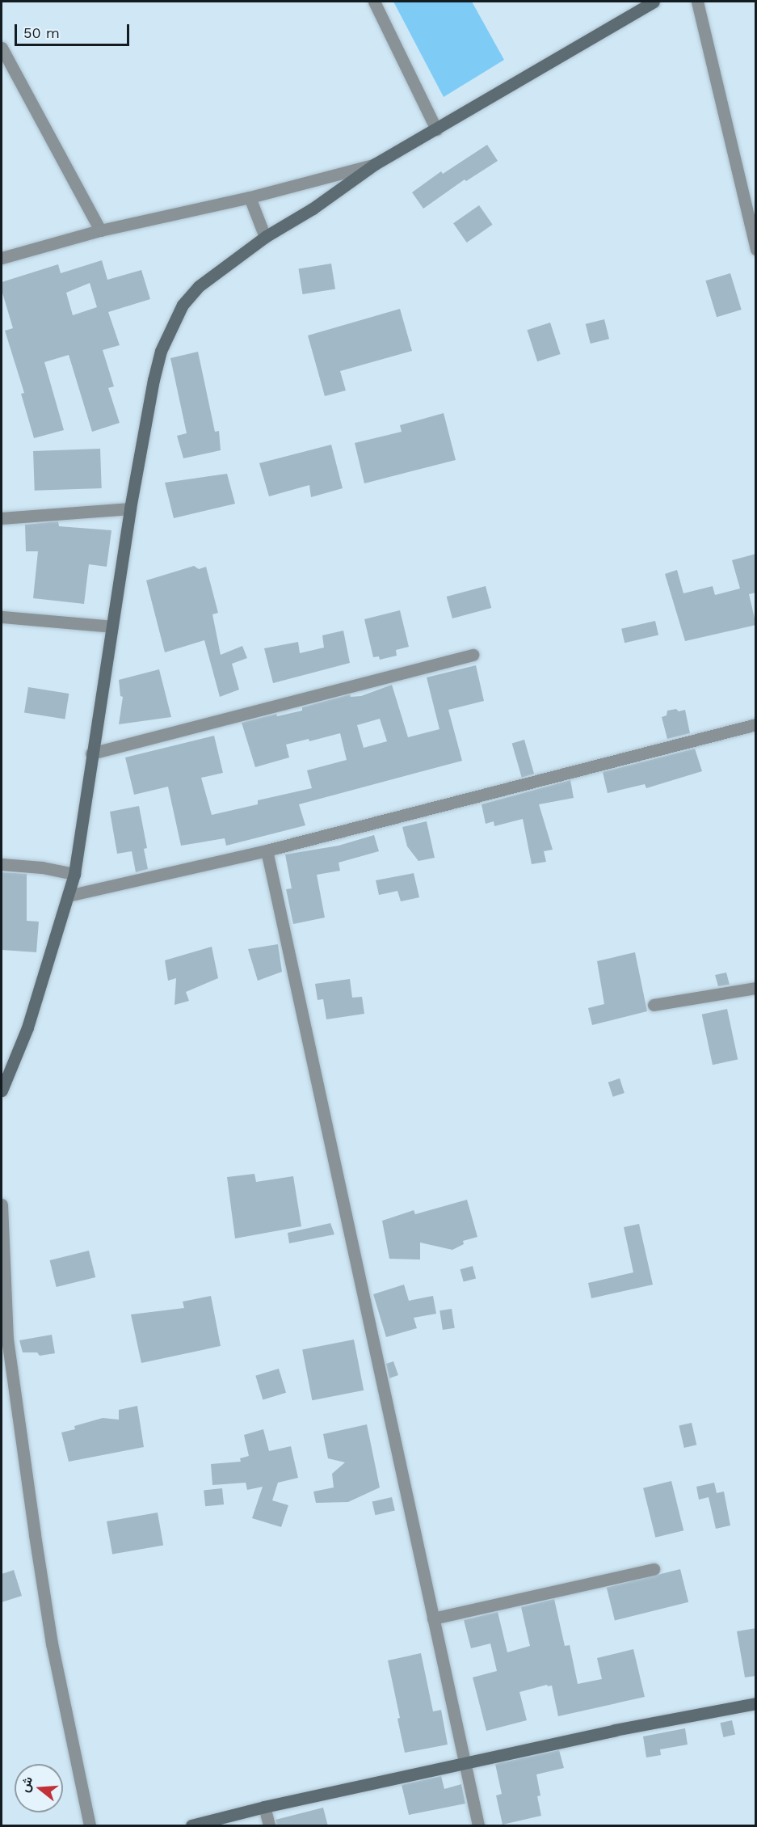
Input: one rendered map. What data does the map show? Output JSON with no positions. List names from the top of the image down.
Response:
{
  "scale_bar": "50 m",
  "north": "left"
}
